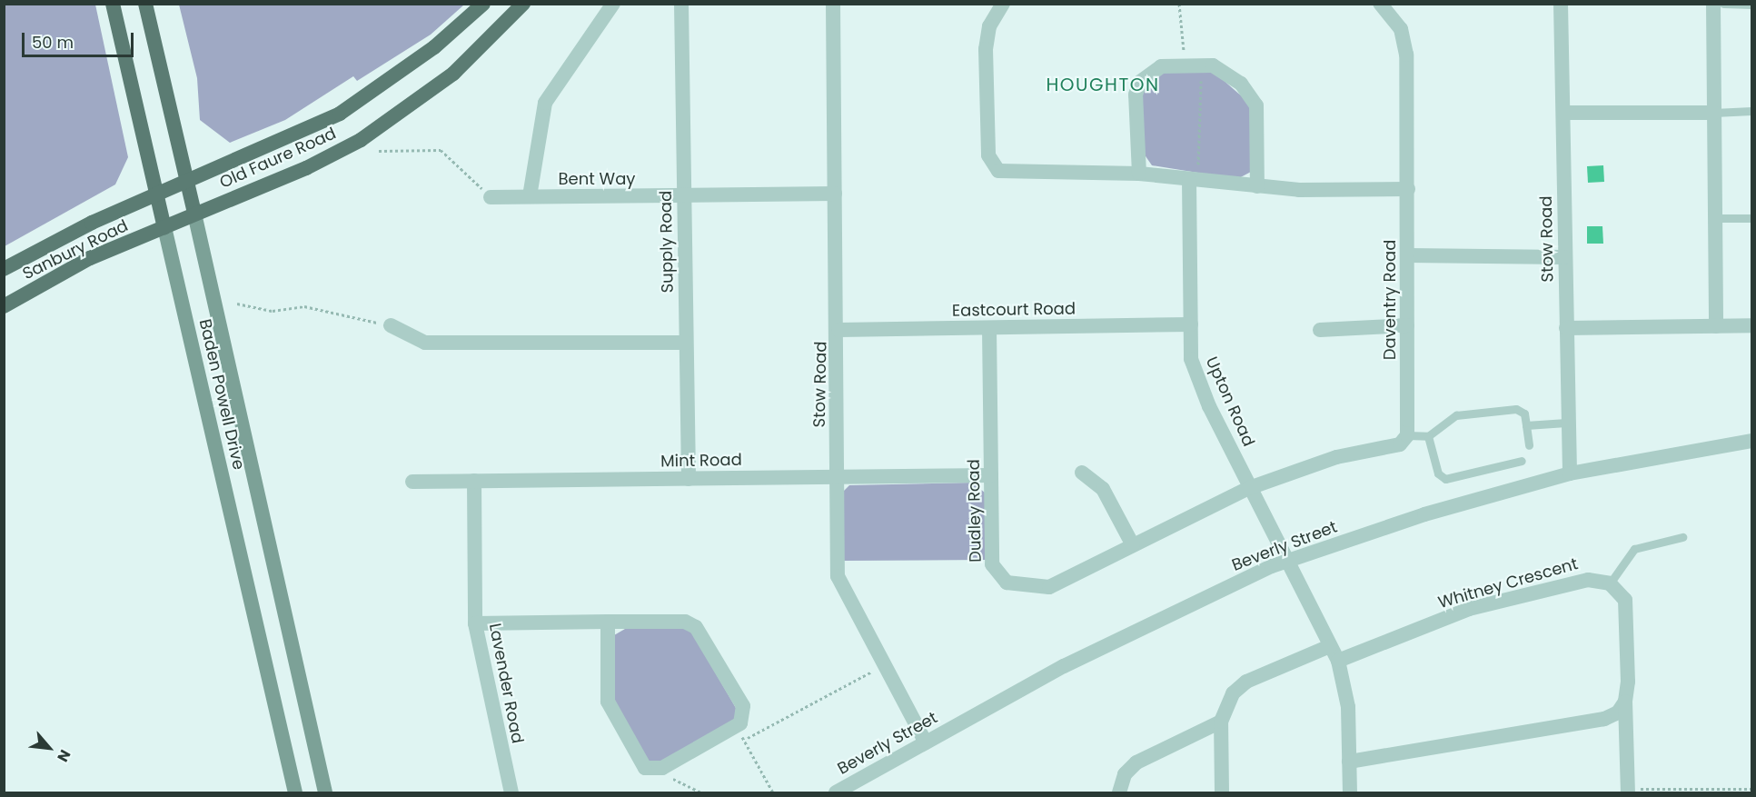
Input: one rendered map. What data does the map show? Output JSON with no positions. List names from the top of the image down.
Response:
{
  "streets": {
    "main road": ["Old Faure Road", "Sanbury Road", "Baden Powell Drive"],
    "street": [
      "Bent Way",
      "Stow Road",
      "Supply Road",
      "Daventry Road",
      "Eastcourt Road",
      "Upton Road",
      "Mint Road",
      "Dudley Road",
      "Beverly Street",
      "Whitney Crescent",
      "Lavender Road"
    ]
  },
  "crossings": [
    ["Old Faure Road", "Sanbury Road"],
    ["Old Faure Road", "Baden Powell Drive"],
    ["Bent Way", "Stow Road"],
    ["Bent Way", "Supply Road"],
    ["Stow Road", "Eastcourt Road"],
    ["Stow Road", "Mint Road"],
    ["Stow Road", "Beverly Street"],
    ["Supply Road", "Mint Road"],
    ["Sanbury Road", "Baden Powell Drive"],
    ["Eastcourt Road", "Upton Road"],
    ["Eastcourt Road", "Dudley Road"],
    ["Upton Road", "Dudley Road"],
    ["Upton Road", "Beverly Street"],
    ["Upton Road", "Whitney Crescent"],
    ["Mint Road", "Dudley Road"],
    ["Mint Road", "Lavender Road"]
  ],
  "districts": ["HOUGHTON"],
  "scale_bar": "50 m",
  "north": "bottom right"
}
